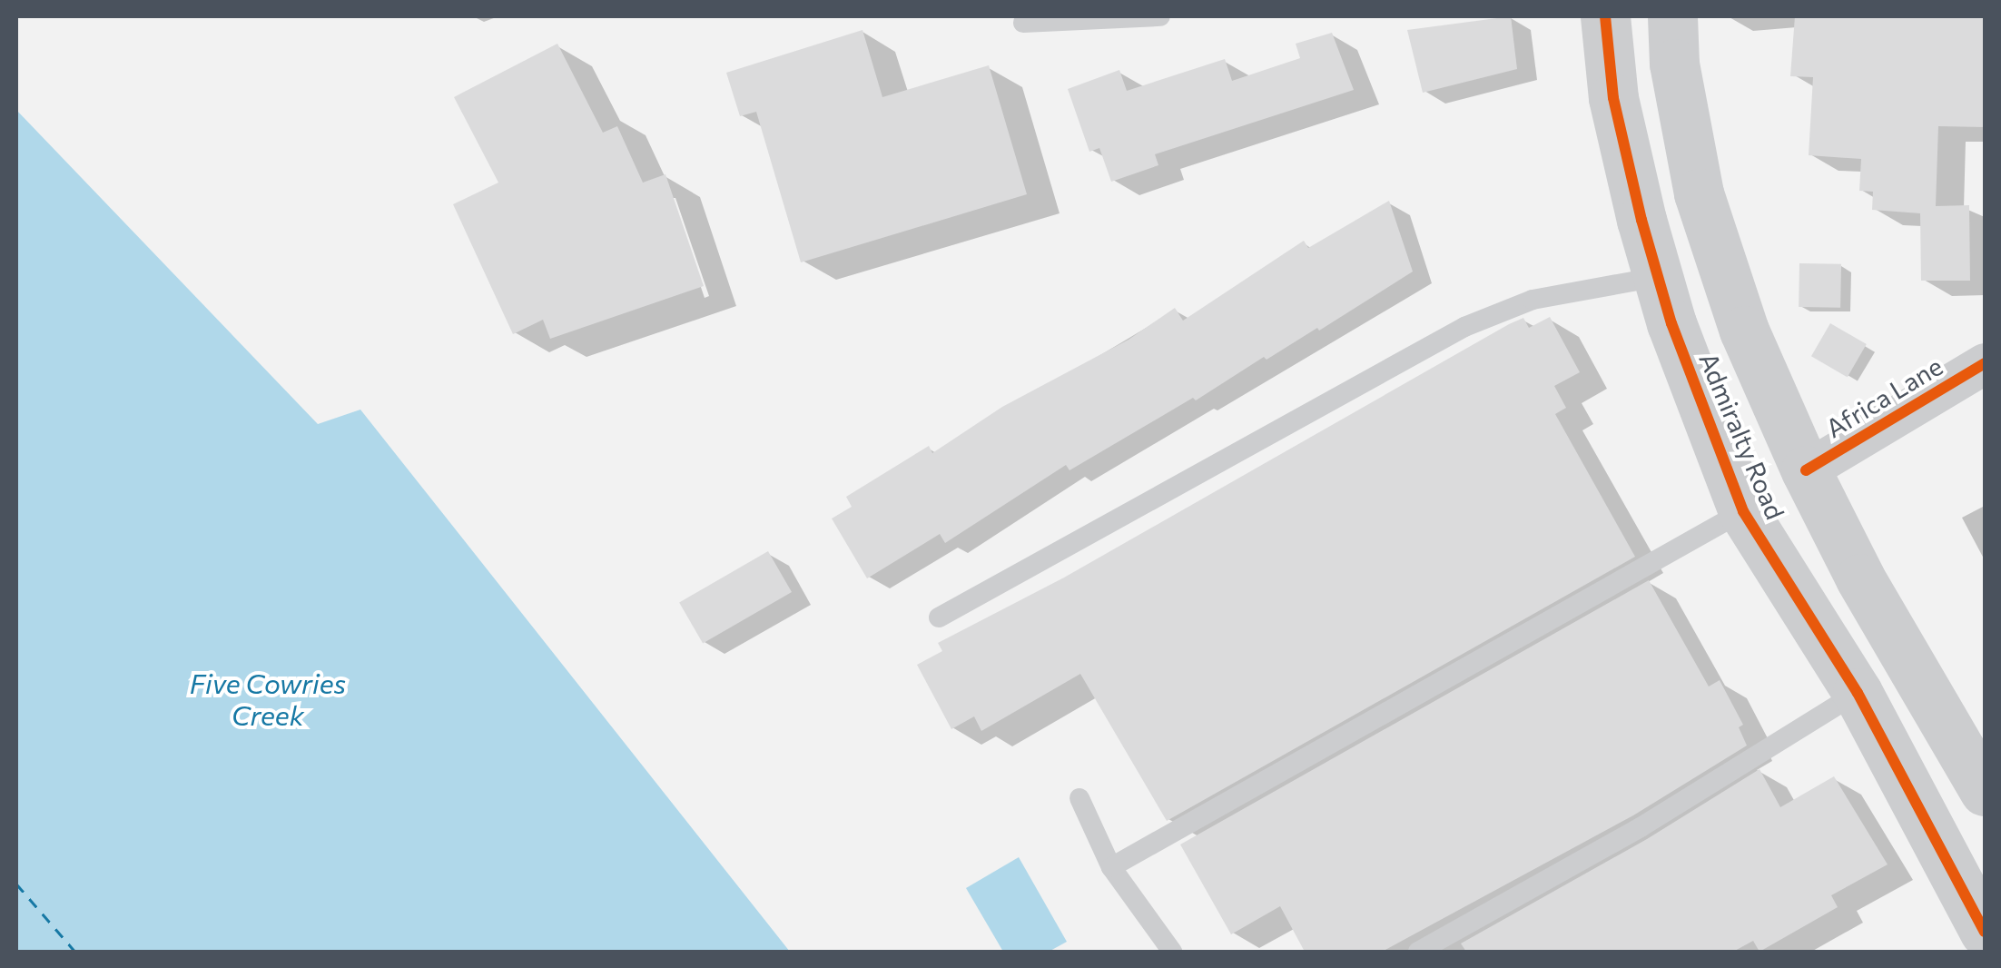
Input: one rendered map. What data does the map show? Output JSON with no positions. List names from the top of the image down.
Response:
{
  "streets": {
    "street": ["Africa Lane", "Admiralty Road"]
  },
  "water": ["Five Cowries Creek"]
}
